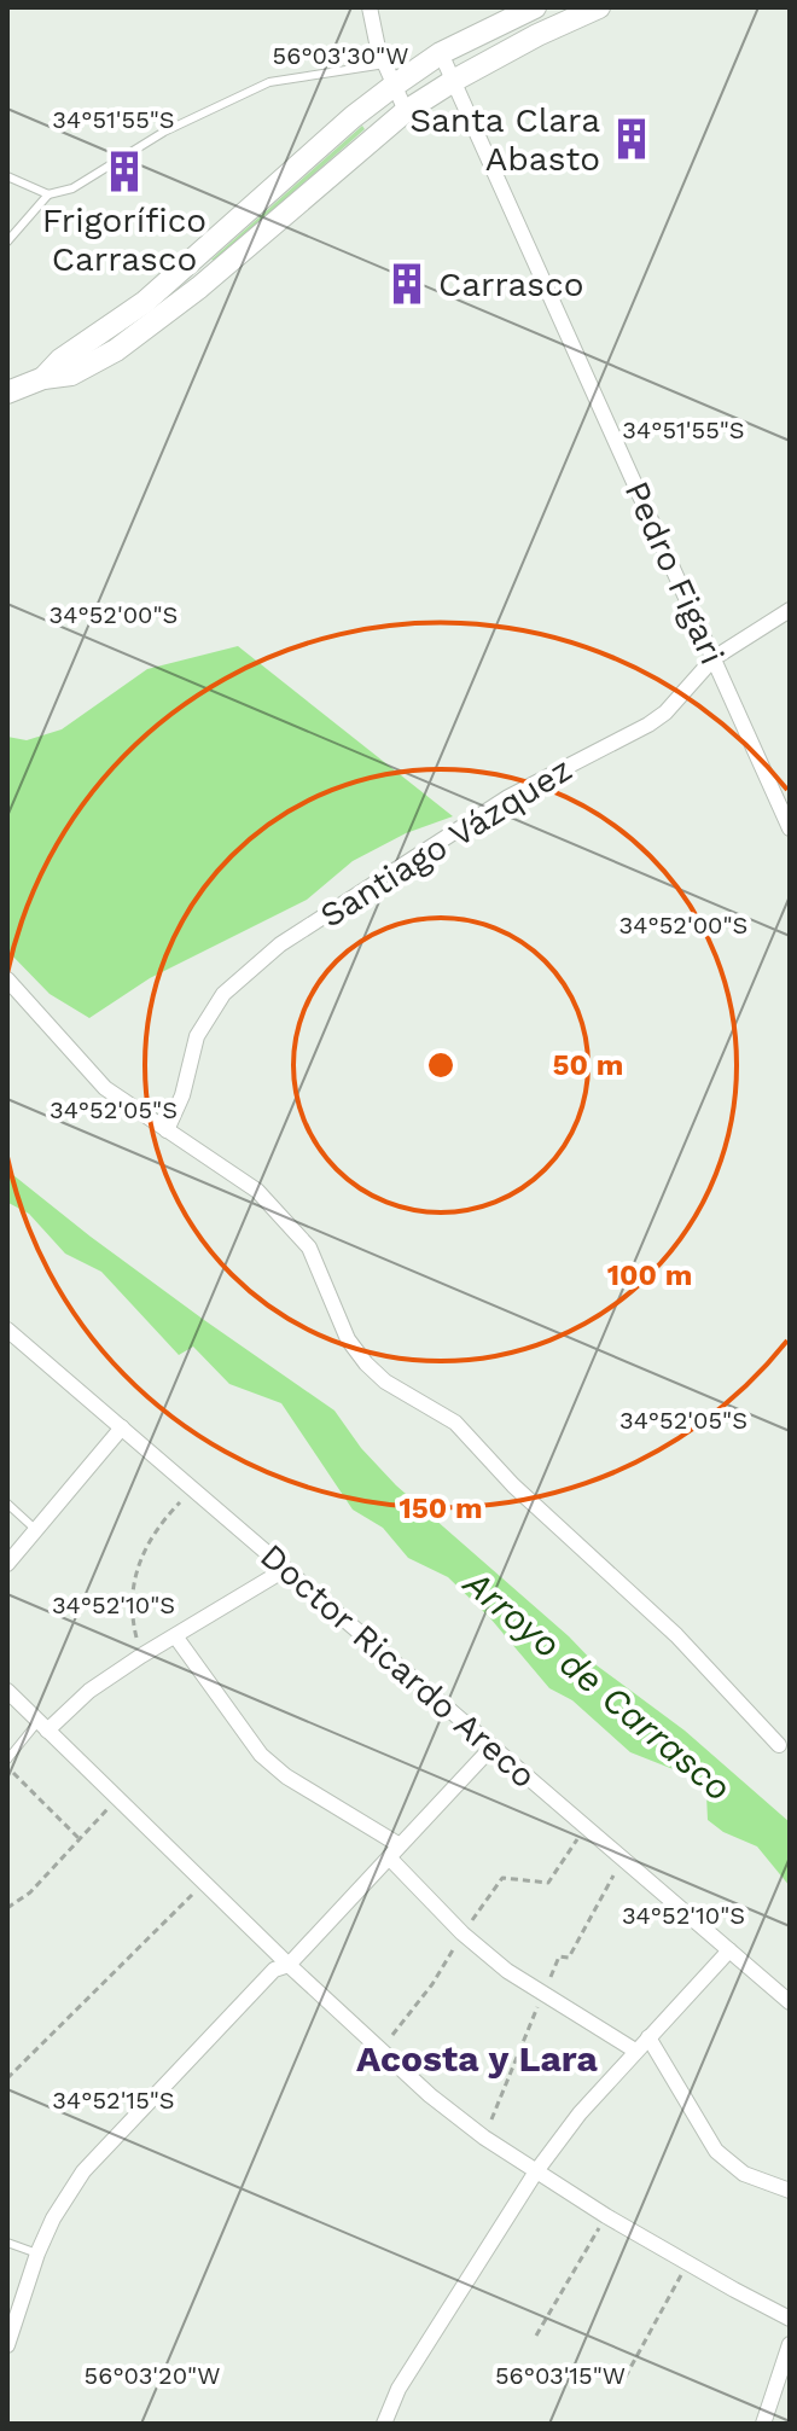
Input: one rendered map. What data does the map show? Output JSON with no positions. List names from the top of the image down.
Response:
{
  "streets": {
    "street": ["Pedro Figari", "Santiago Vázquez", "Doctor Ricardo Areco"]
  },
  "crossings": [
    ["Pedro Figari", "Santiago Vázquez"]
  ],
  "districts": ["Acosta y Lara"],
  "water": ["Arroyo de Carrasco"],
  "places": {
    "building": ["Santa Clara Abasto", "Frigorífico Carrasco", "Carrasco"]
  },
  "coordinates": [
    "56°03'30\"W",
    "34°51'55\"S",
    "34°52'00\"S",
    "34°52'05\"S",
    "34°52'10\"S",
    "34°52'15\"S",
    "56°03'20\"W",
    "56°03'15\"W"
  ],
  "rings": ["50 m", "100 m", "150 m"]
}
